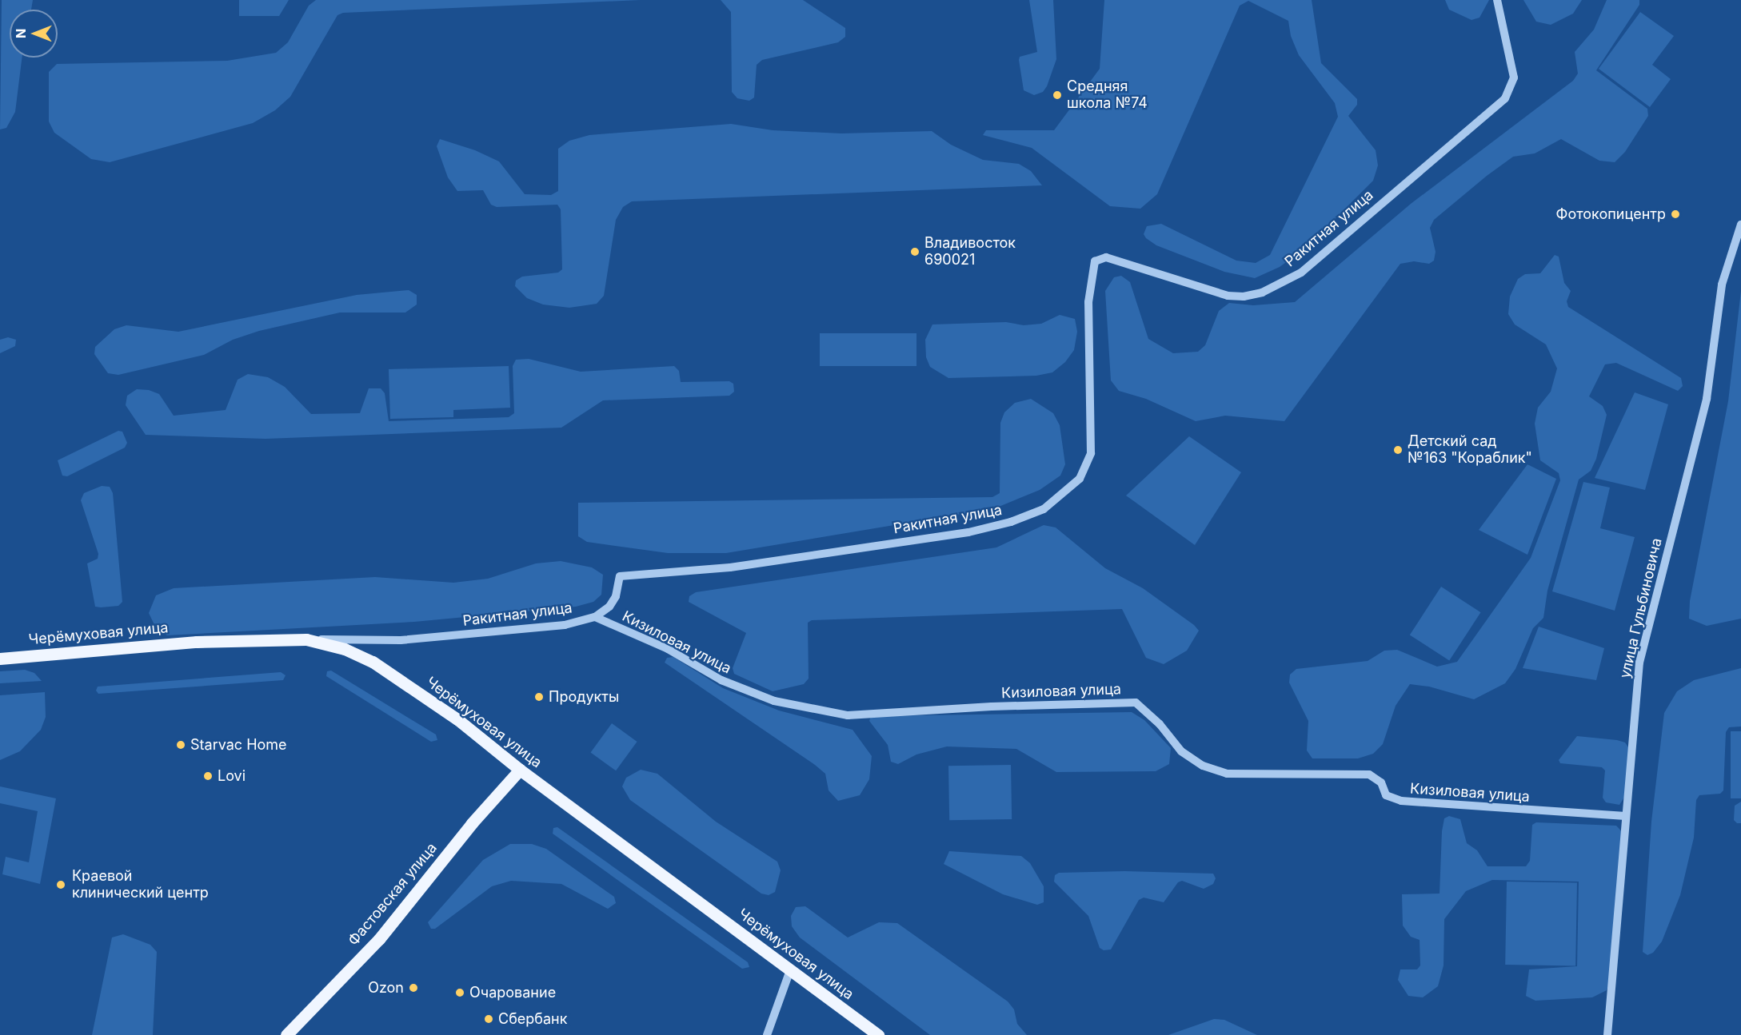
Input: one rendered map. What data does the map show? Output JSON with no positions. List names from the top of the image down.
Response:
{
  "streets": {
    "main road": ["Черёмуховая улица", "Фастовская улица"],
    "street": ["Ракитная улица", "улица Гульбиновича", "Кизиловая улица"]
  },
  "crossings": [
    ["Ракитная улица", "Черёмуховая улица"],
    ["Ракитная улица", "Кизиловая улица"],
    ["улица Гульбиновича", "Кизиловая улица"],
    ["Черёмуховая улица", "Фастовская улица"]
  ],
  "places": [
    "Средняя школа №74",
    "Фотокопицентр",
    "Владивосток 690021",
    "Детский сад №163 \"Кораблик\"",
    "Продукты",
    "Starvac Home",
    "Lovi",
    "Краевой клинический центр",
    "Ozon",
    "Очарование",
    "Сбербанк"
  ],
  "north": "left"
}
